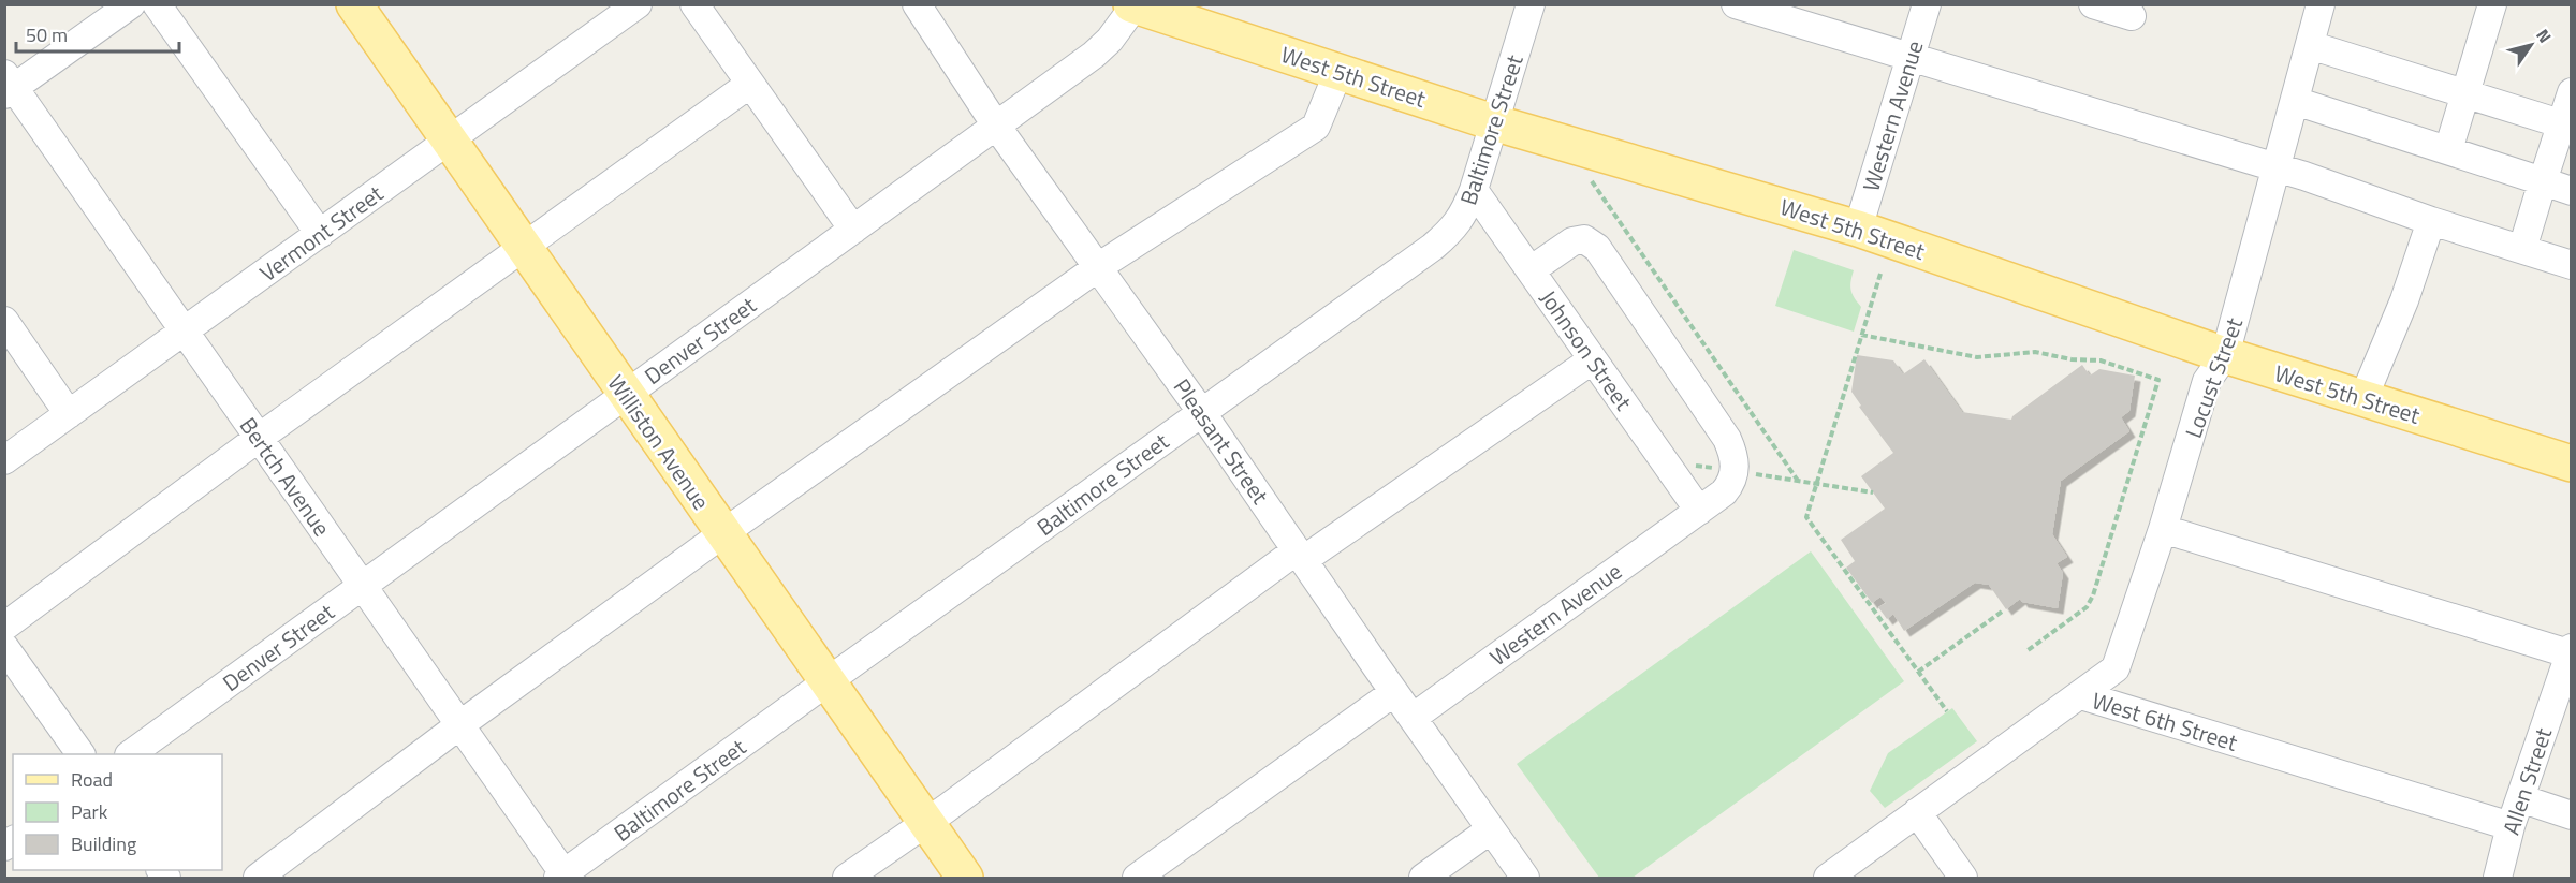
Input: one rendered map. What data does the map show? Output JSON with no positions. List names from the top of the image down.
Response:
{
  "streets": {
    "main road": ["West 5th Street", "Williston Avenue"],
    "street": [
      "Western Avenue",
      "Baltimore Street",
      "Vermont Street",
      "Denver Street",
      "Johnson Street",
      "Locust Street",
      "Pleasant Street",
      "Bertch Avenue",
      "West 6th Street",
      "Allen Street"
    ]
  },
  "crossings": [
    ["West 5th Street", "Western Avenue"],
    ["West 5th Street", "Baltimore Street"],
    ["West 5th Street", "Denver Street"],
    ["West 5th Street", "Locust Street"],
    ["Western Avenue", "Johnson Street"],
    ["Western Avenue", "Pleasant Street"],
    ["Baltimore Street", "Johnson Street"],
    ["Baltimore Street", "Pleasant Street"],
    ["Baltimore Street", "Williston Avenue"],
    ["Baltimore Street", "Bertch Avenue"],
    ["Vermont Street", "Williston Avenue"],
    ["Vermont Street", "Bertch Avenue"],
    ["Denver Street", "Pleasant Street"],
    ["Denver Street", "Williston Avenue"],
    ["Denver Street", "Bertch Avenue"],
    ["Locust Street", "West 6th Street"],
    ["West 6th Street", "Allen Street"]
  ],
  "legend": ["Road", "Park", "Building"],
  "scale_bar": "50 m",
  "north": "top right"
}
